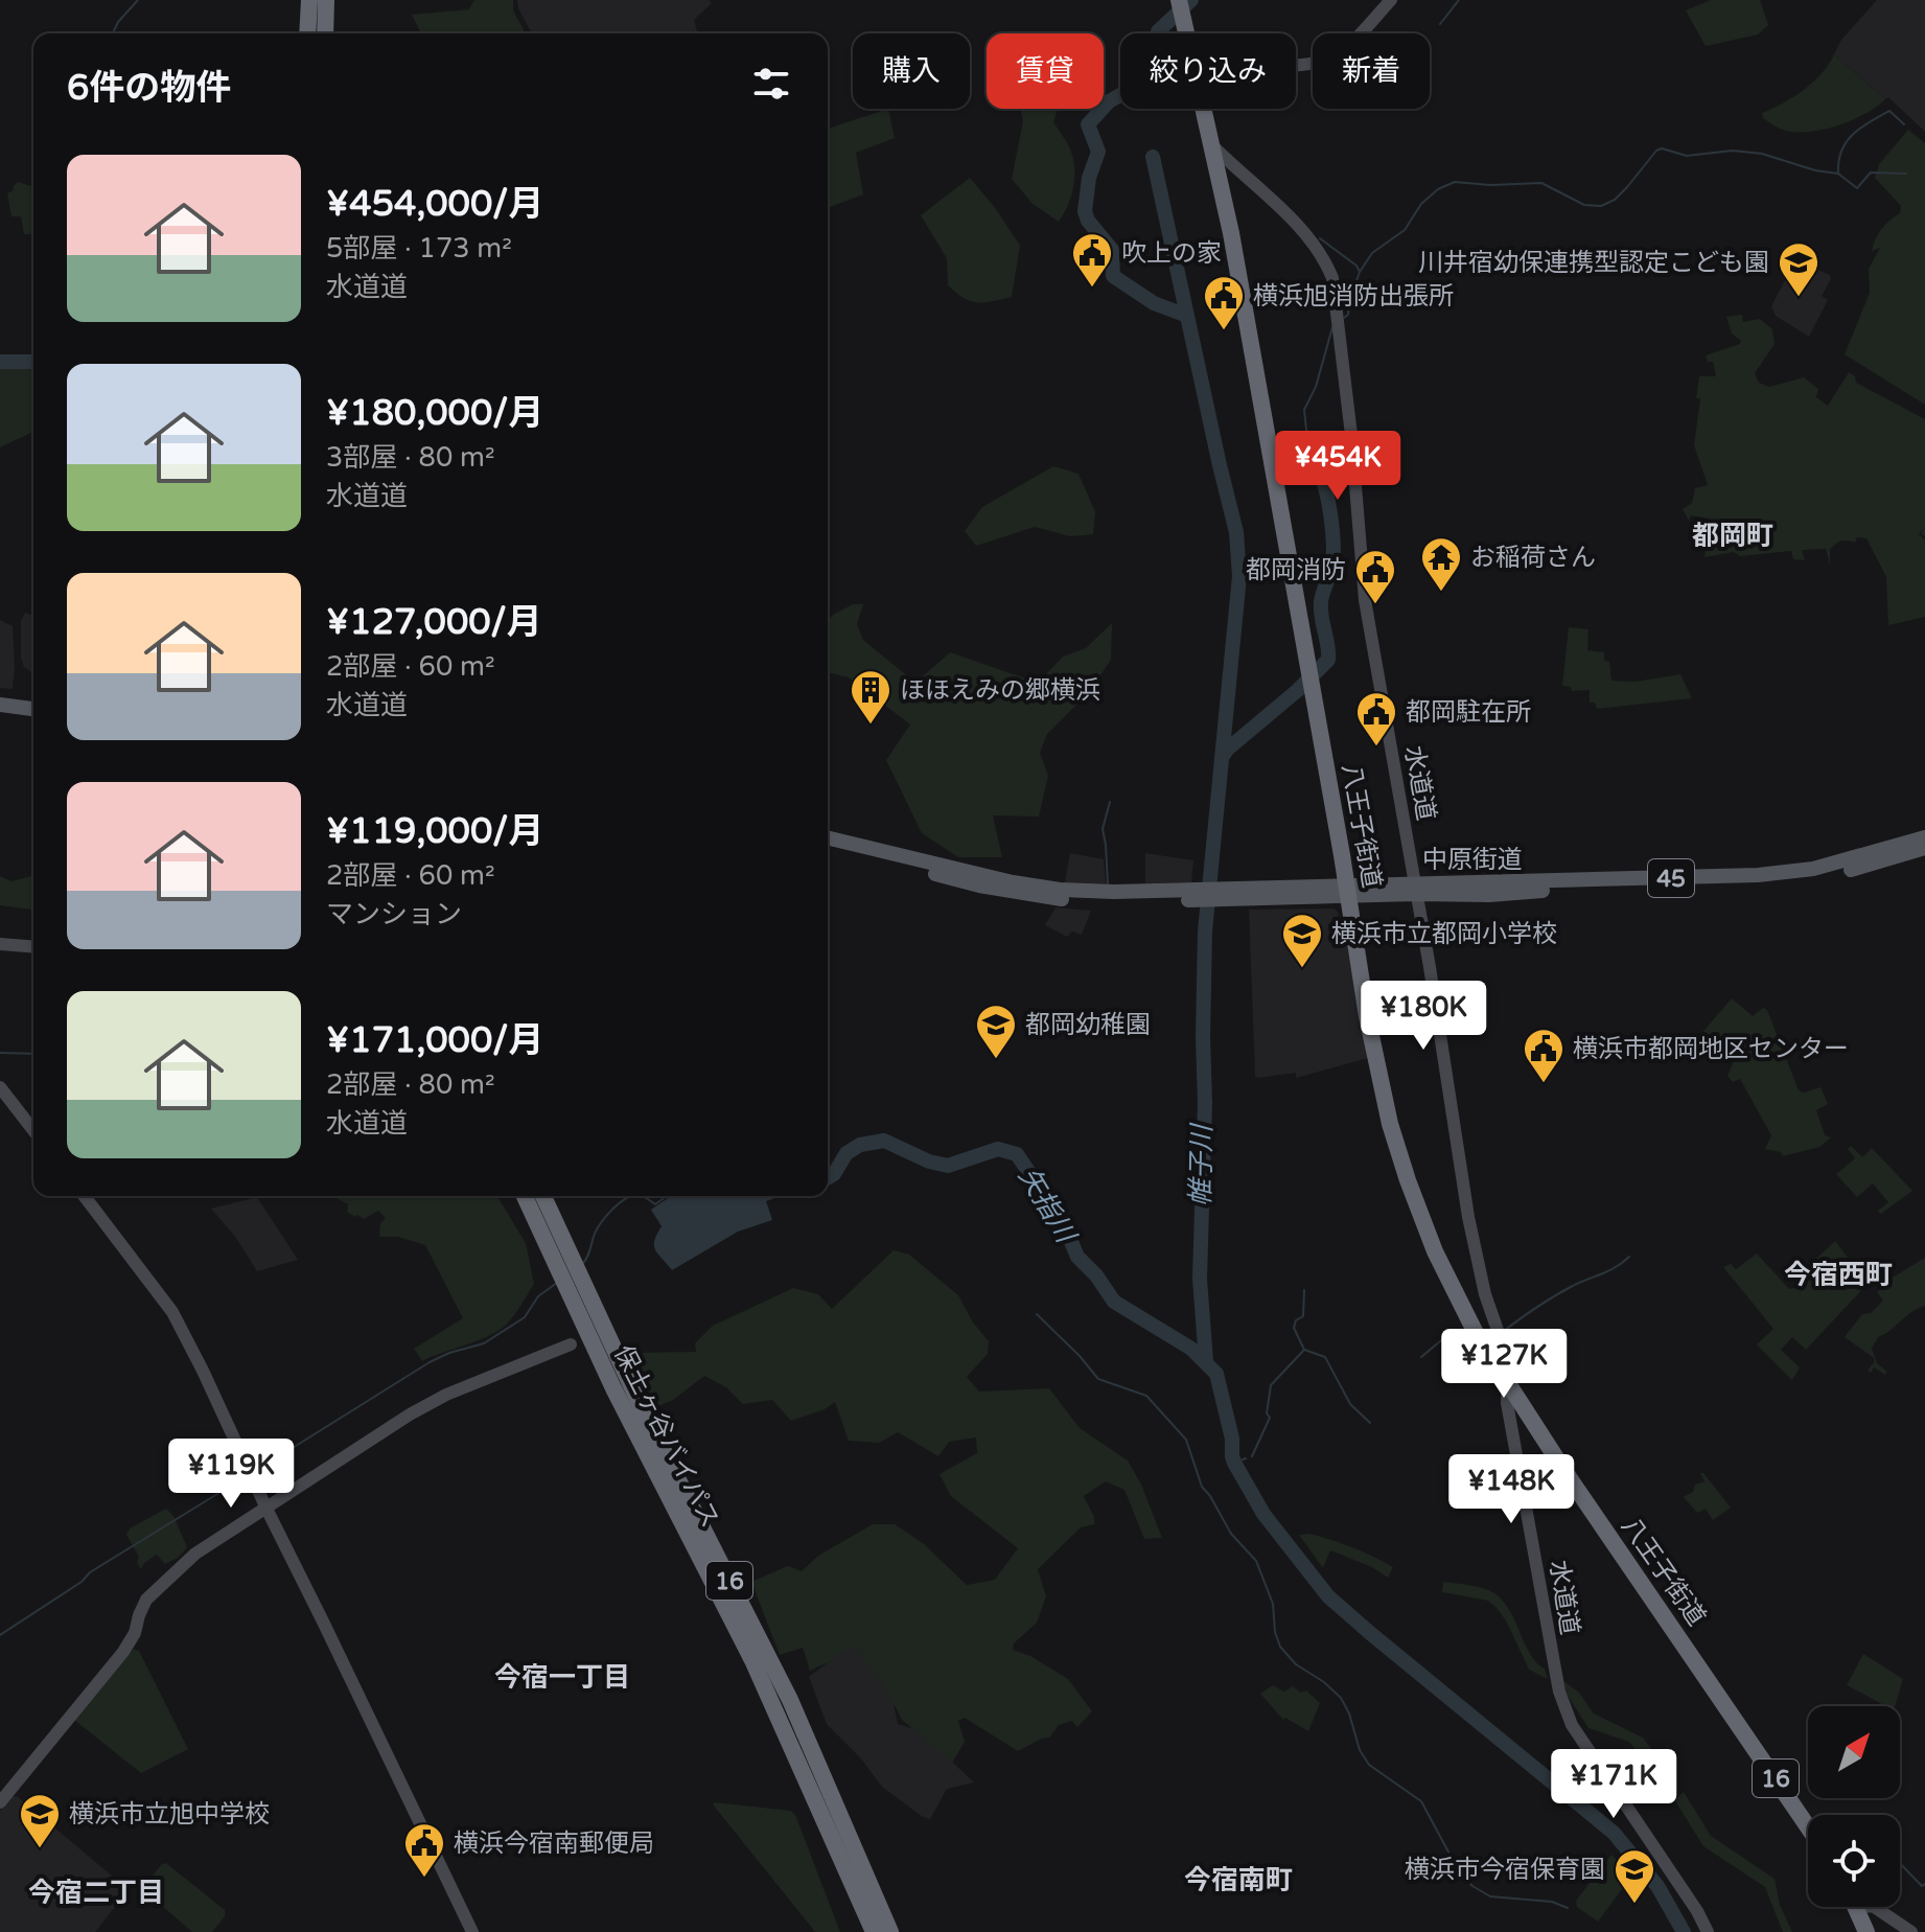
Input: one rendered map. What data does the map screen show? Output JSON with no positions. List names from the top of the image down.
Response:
{
  "streets": {
    "highway": ["八王子街道", "保土ヶ谷バイパス", "16"],
    "main road": ["中原街道", "45"],
    "street": ["水道道"]
  },
  "crossings": [
    ["水道道", "八王子街道"],
    ["水道道", "中原街道"],
    ["八王子街道", "中原街道"]
  ],
  "districts": [
    "都岡町",
    "今宿西町",
    "今宿一丁目",
    "今宿南町",
    "今宿二丁目"
  ],
  "water": ["帷子川", "矢指川"],
  "places": {
    "public building": [
      "吹上の家",
      "横浜旭消防出張所",
      "都岡消防",
      "都岡駐在所",
      "横浜市都岡地区センター",
      "横浜今宿南郵便局"
    ],
    "school or university": [
      "川井宿幼保連携型認定こども園",
      "横浜市立都岡小学校",
      "都岡幼稚園",
      "横浜市立旭中学校",
      "横浜市今宿保育園"
    ],
    "temple": ["お稲荷さん"],
    "building": ["ほほえみの郷横浜"]
  },
  "north": "top right",
  "page": {
    "chip": [
      "購入",
      "賃貸",
      "絞り込み",
      "新着"
    ],
    "heading": "6件の物件",
    "list": [
      {
        "name": "¥454,000/月",
        "note": "5部屋 · 173 m² · 水道道"
      },
      {
        "name": "¥180,000/月",
        "note": "3部屋 · 80 m² · 水道道"
      },
      {
        "name": "¥127,000/月",
        "note": "2部屋 · 60 m² · 水道道"
      },
      {
        "name": "¥119,000/月",
        "note": "2部屋 · 60 m² · マンション"
      },
      {
        "name": "¥171,000/月",
        "note": "2部屋 · 80 m² · 水道道"
      }
    ],
    "price": [
      "¥454K",
      "¥180K",
      "¥127K",
      "¥119K",
      "¥148K",
      "¥171K"
    ]
  }
}
